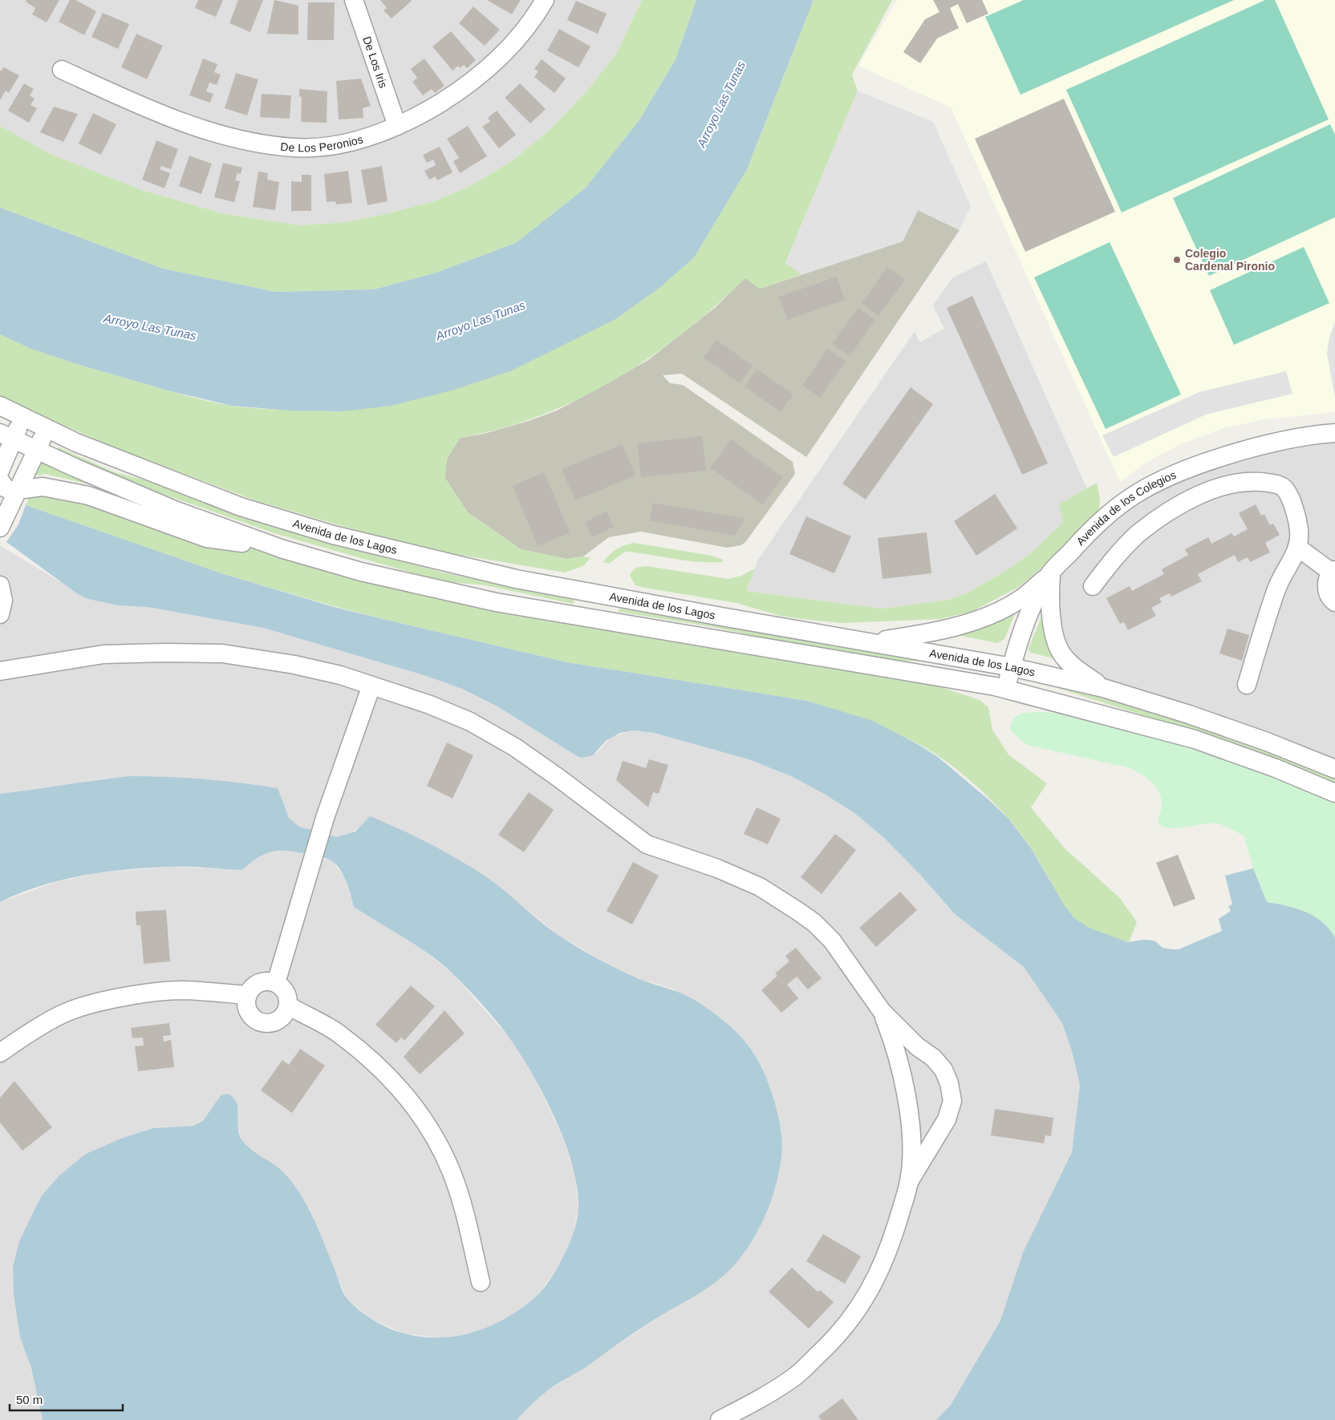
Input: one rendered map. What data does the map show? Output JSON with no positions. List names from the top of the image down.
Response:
{
  "streets": {
    "street": [
      "De Los Iris",
      "De Los Peronios",
      "Avenida de los Colegios",
      "Avenida de los Lagos"
    ]
  },
  "crossings": [
    ["De Los Iris", "De Los Peronios"],
    ["Avenida de los Colegios", "Avenida de los Lagos"]
  ],
  "water": ["Arroyo Las Tunas"],
  "places": ["Colegio Cardenal Pironio"],
  "scale_bar": "50 m"
}
